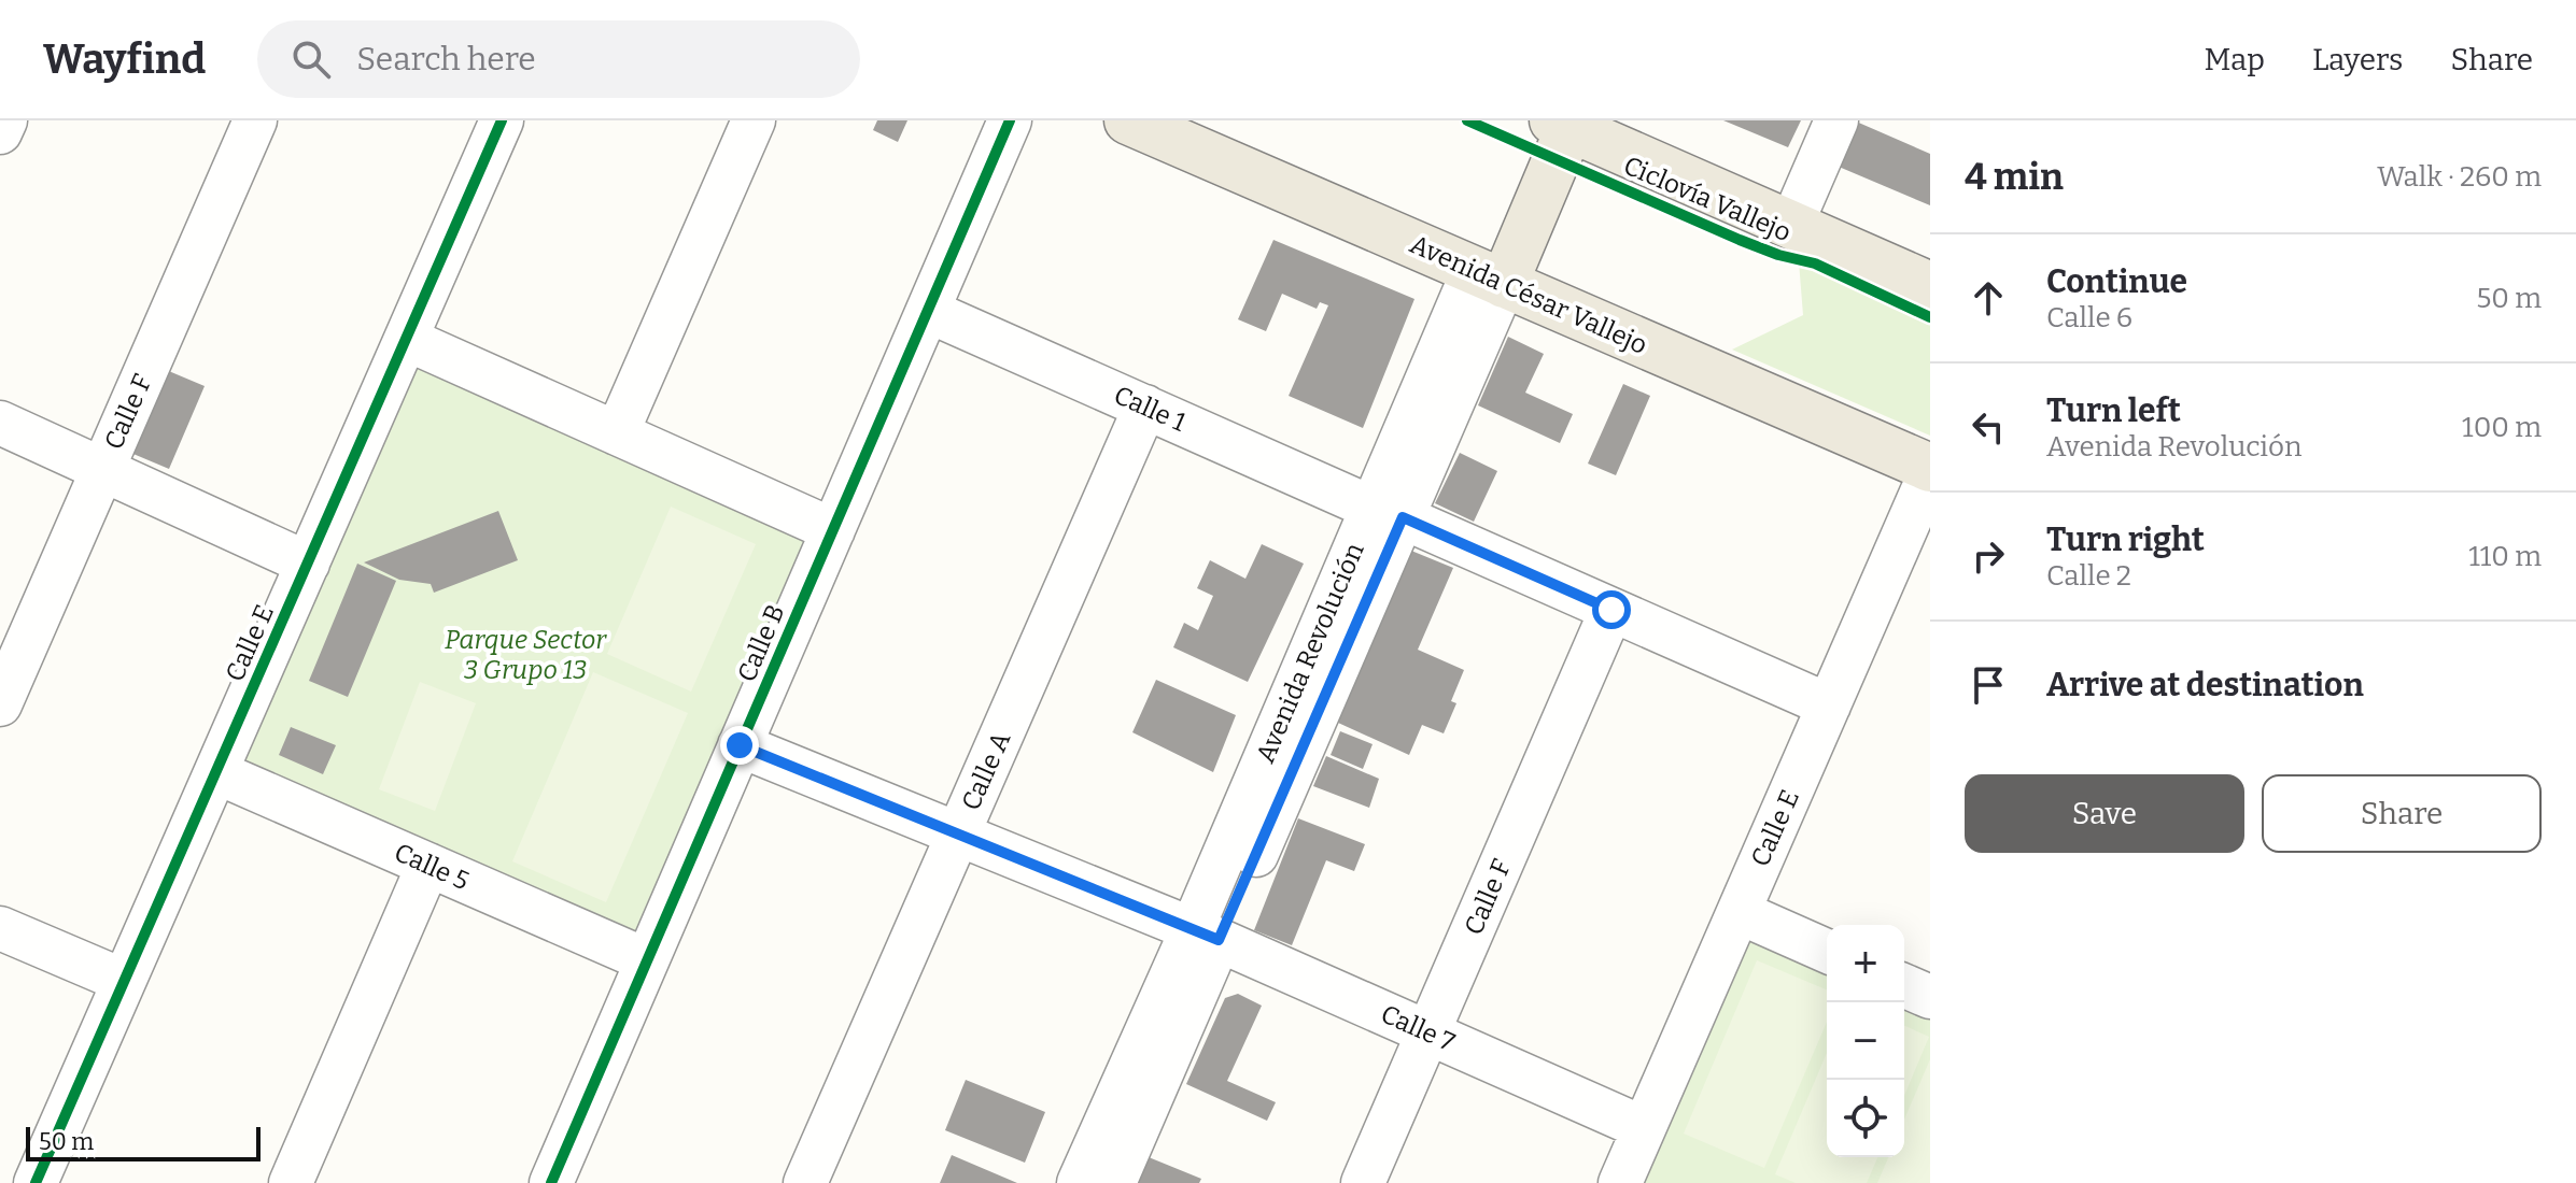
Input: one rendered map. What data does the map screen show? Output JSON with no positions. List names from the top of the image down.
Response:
{
  "streets": {
    "main road": ["Avenida César Vallejo", "Avenida Revolución"],
    "street": [
      "Calle 1",
      "Calle F",
      "Calle E",
      "Calle B",
      "Calle A",
      "Calle 5",
      "Calle 7"
    ],
    "cycle path": ["Ciclovía Vallejo"]
  },
  "crossings": [
    ["Avenida César Vallejo", "Calle E"],
    ["Avenida César Vallejo", "Avenida Revolución"],
    ["Calle 1", "Calle F"],
    ["Calle 1", "Calle E"],
    ["Calle 1", "Calle B"],
    ["Calle 1", "Avenida Revolución"],
    ["Calle 1", "Calle A"],
    ["Calle F", "Calle 7"],
    ["Calle E", "Calle 5"],
    ["Calle E", "Calle 7"],
    ["Calle B", "Calle 5"],
    ["Calle B", "Calle 7"],
    ["Avenida Revolución", "Calle 7"],
    ["Calle A", "Calle 7"]
  ],
  "parks": ["Parque Sector 3 Grupo 13"],
  "scale_bar": "50 m",
  "page": {
    "header": "Wayfind",
    "search": "Search here",
    "nav": ["Map", "Layers", "Share"],
    "heading": ["4 min", "Walk · 260 m"],
    "list": [
      ["Continue", "Calle 6", "50 m"],
      ["Turn left", "Avenida Revolución", "100 m"],
      ["Turn right", "Calle 2", "110 m"],
      "Arrive at destination"
    ],
    "buttons": ["Save", "Share"],
    "map_buttons": ["+", "−"],
    "scale": "50 m"
  }
}
